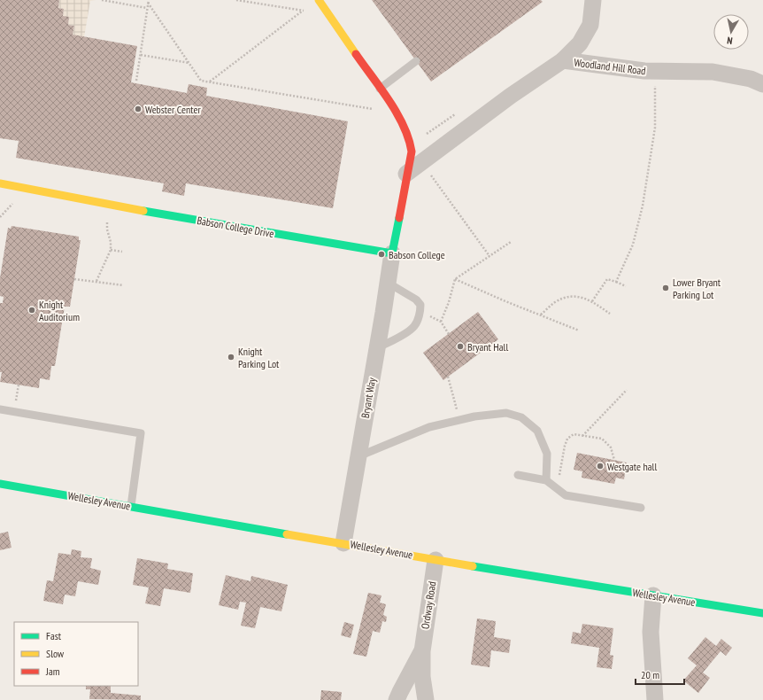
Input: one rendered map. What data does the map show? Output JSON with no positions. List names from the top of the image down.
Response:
{
  "streets": {
    "main road": ["Babson College Drive", "Wellesley Avenue"],
    "street": ["Woodland Hill Road", "Bryant Way", "Ordway Road"]
  },
  "crossings": [
    ["Babson College Drive", "Bryant Way"],
    ["Bryant Way", "Wellesley Avenue"],
    ["Wellesley Avenue", "Ordway Road"]
  ],
  "places": [
    "Webster Center",
    "Babson College",
    "Lower Bryant Parking Lot",
    "Knight Auditorium",
    "Bryant Hall",
    "Knight Parking Lot",
    "Westgate hall"
  ],
  "legend": ["Fast", "Slow", "Jam"],
  "scale_bar": "20 m",
  "north": "bottom"
}
